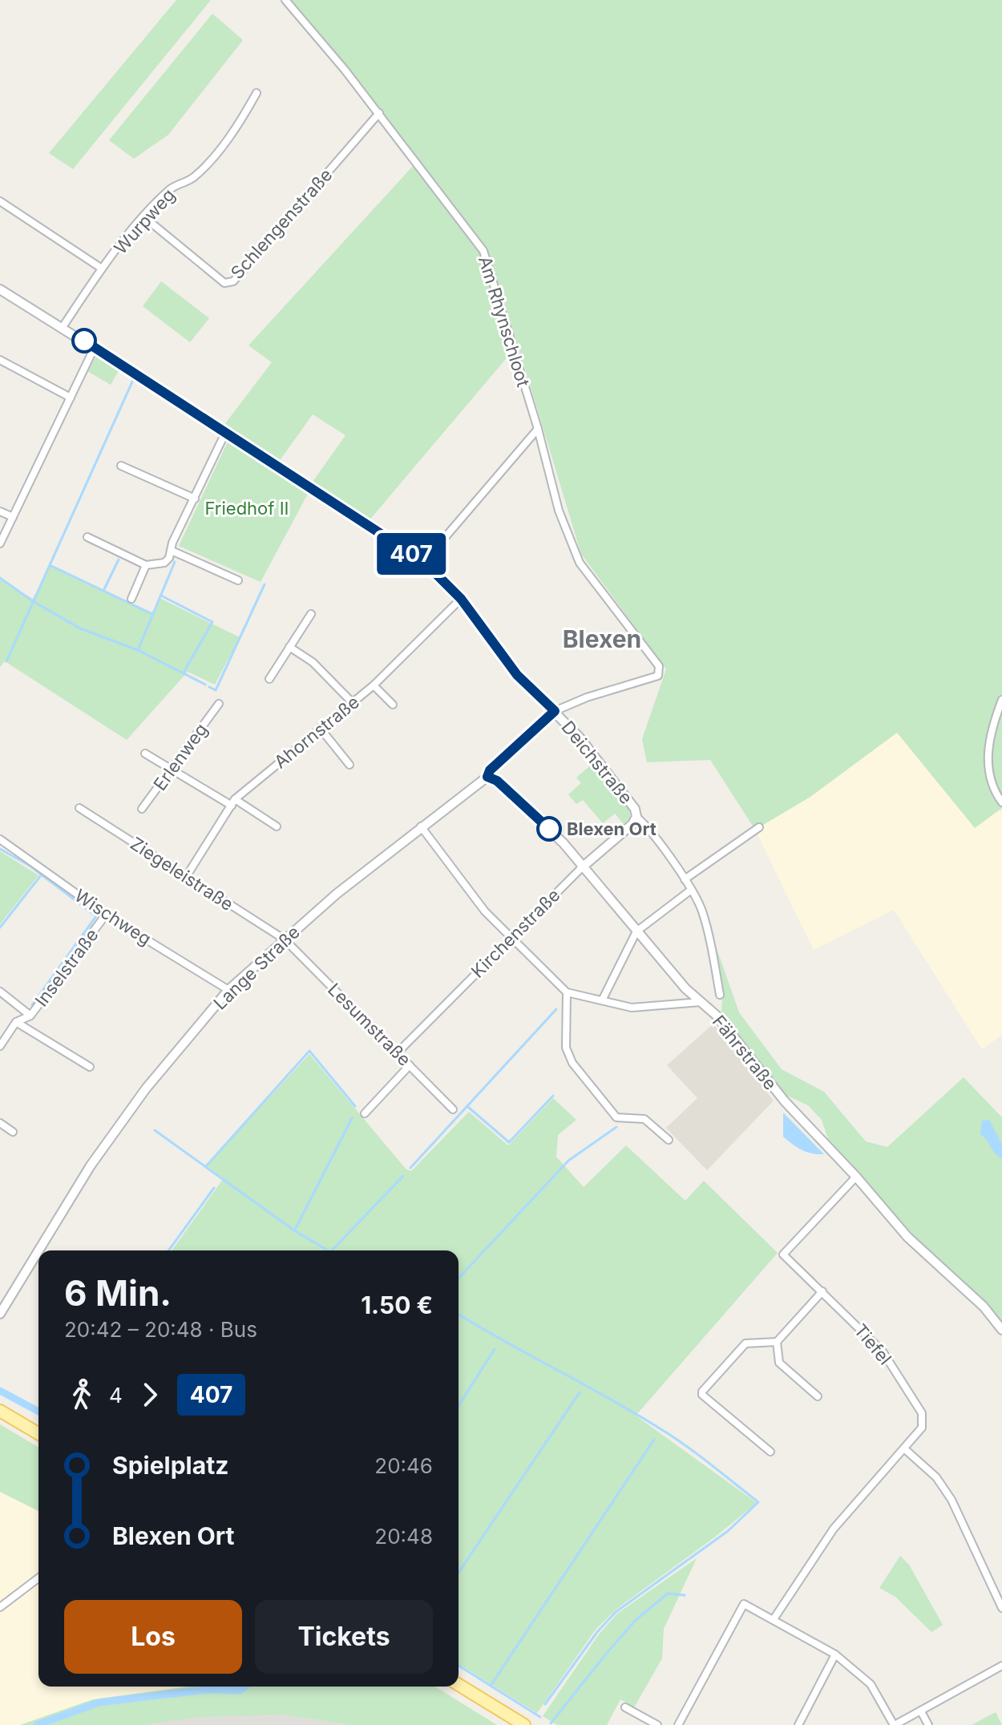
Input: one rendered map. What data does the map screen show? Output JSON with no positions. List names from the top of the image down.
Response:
{
  "streets": {
    "street": [
      "Wurpweg",
      "Schlengenstraße",
      "Am Rhynschloot",
      "Ahornstraße",
      "Erlenweg",
      "Deichstraße",
      "Ziegeleistraße",
      "Wischweg",
      "Kirchenstraße",
      "Inselstraße",
      "Lange Straße",
      "Lesumstraße",
      "Fährstraße",
      "Tiefel"
    ]
  },
  "crossings": [
    ["Wurpweg", "Schlengenstraße"],
    ["Wurpweg", "Deichstraße"],
    ["Schlengenstraße", "Am Rhynschloot"],
    ["Am Rhynschloot", "Lange Straße"],
    ["Ahornstraße", "Deichstraße"],
    ["Ahornstraße", "Ziegeleistraße"],
    ["Deichstraße", "Kirchenstraße"],
    ["Deichstraße", "Lange Straße"],
    ["Ziegeleistraße", "Lange Straße"],
    ["Ziegeleistraße", "Lesumstraße"],
    ["Wischweg", "Inselstraße"],
    ["Wischweg", "Lange Straße"],
    ["Kirchenstraße", "Lesumstraße"],
    ["Kirchenstraße", "Fährstraße"],
    ["Lange Straße", "Lesumstraße"],
    ["Lange Straße", "Fährstraße"],
    ["Fährstraße", "Tiefel"]
  ],
  "districts": ["Blexen"],
  "parks": ["Friedhof II"],
  "places": ["Blexen Ort"],
  "lines": ["bus line 407"],
  "page": {
    "on_map": "407",
    "heading": ["6 Min.", "20:42 – 20:48 · Bus", "1.50 €"],
    "legs": ["4", "407"],
    "list": [
      {
        "name": "Spielplatz",
        "value": "20:46"
      },
      {
        "name": "Blexen Ort",
        "value": "20:48"
      }
    ],
    "buttons": ["Los", "Tickets"]
  }
}
